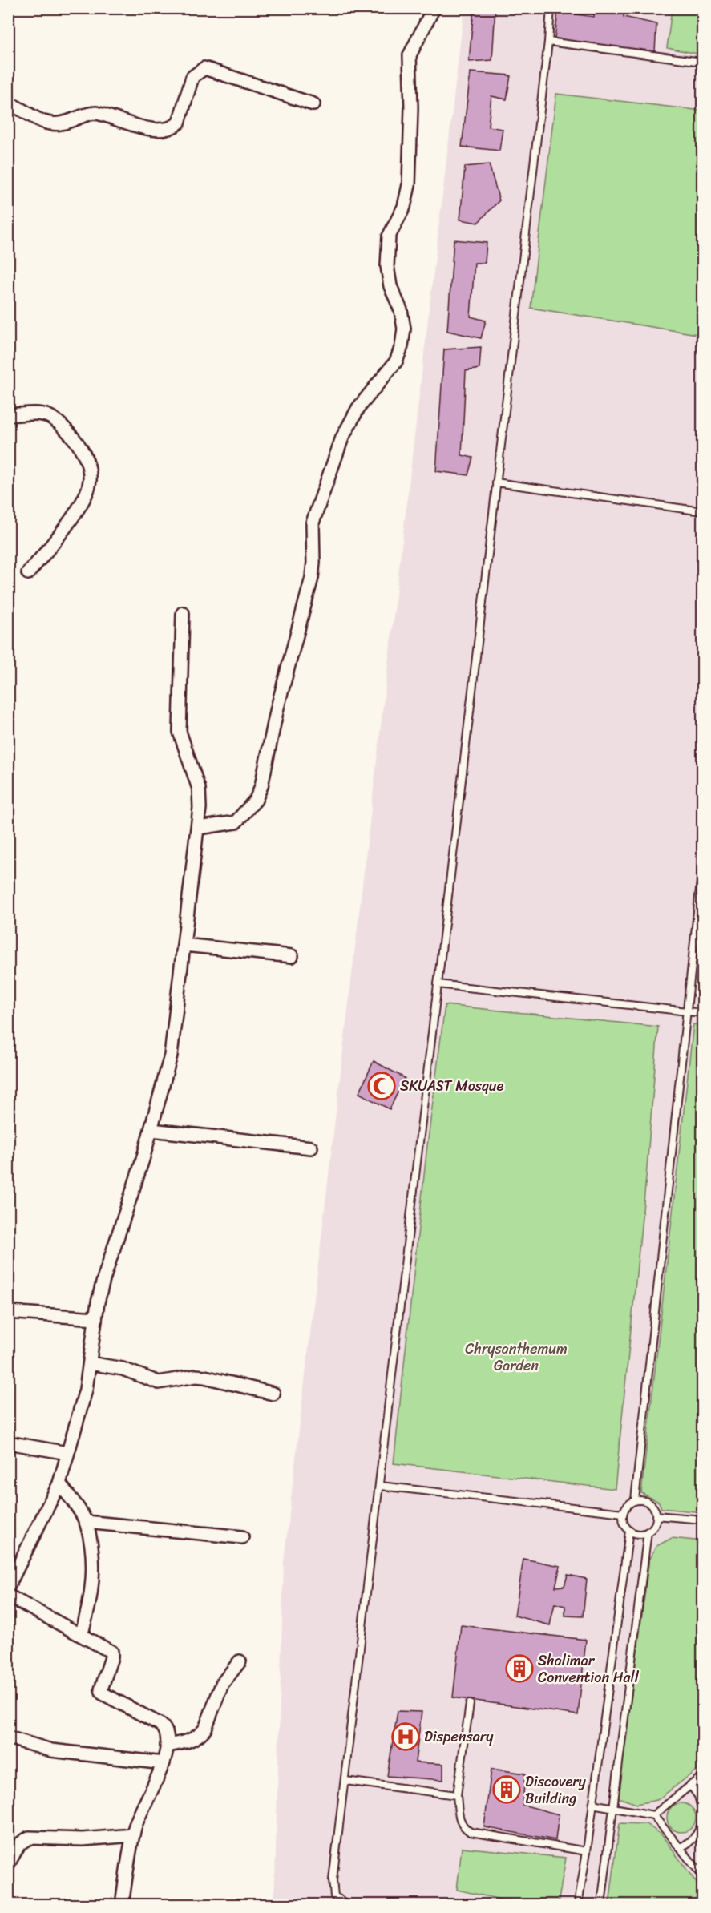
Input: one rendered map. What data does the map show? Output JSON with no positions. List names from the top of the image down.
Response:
{
  "parks": ["Chrysanthemum Garden"],
  "places": {
    "mosque": ["SKUAST Mosque"],
    "building": ["Shalimar Convention Hall", "Discovery Building"],
    "hospital": ["Dispensary"]
  }
}
